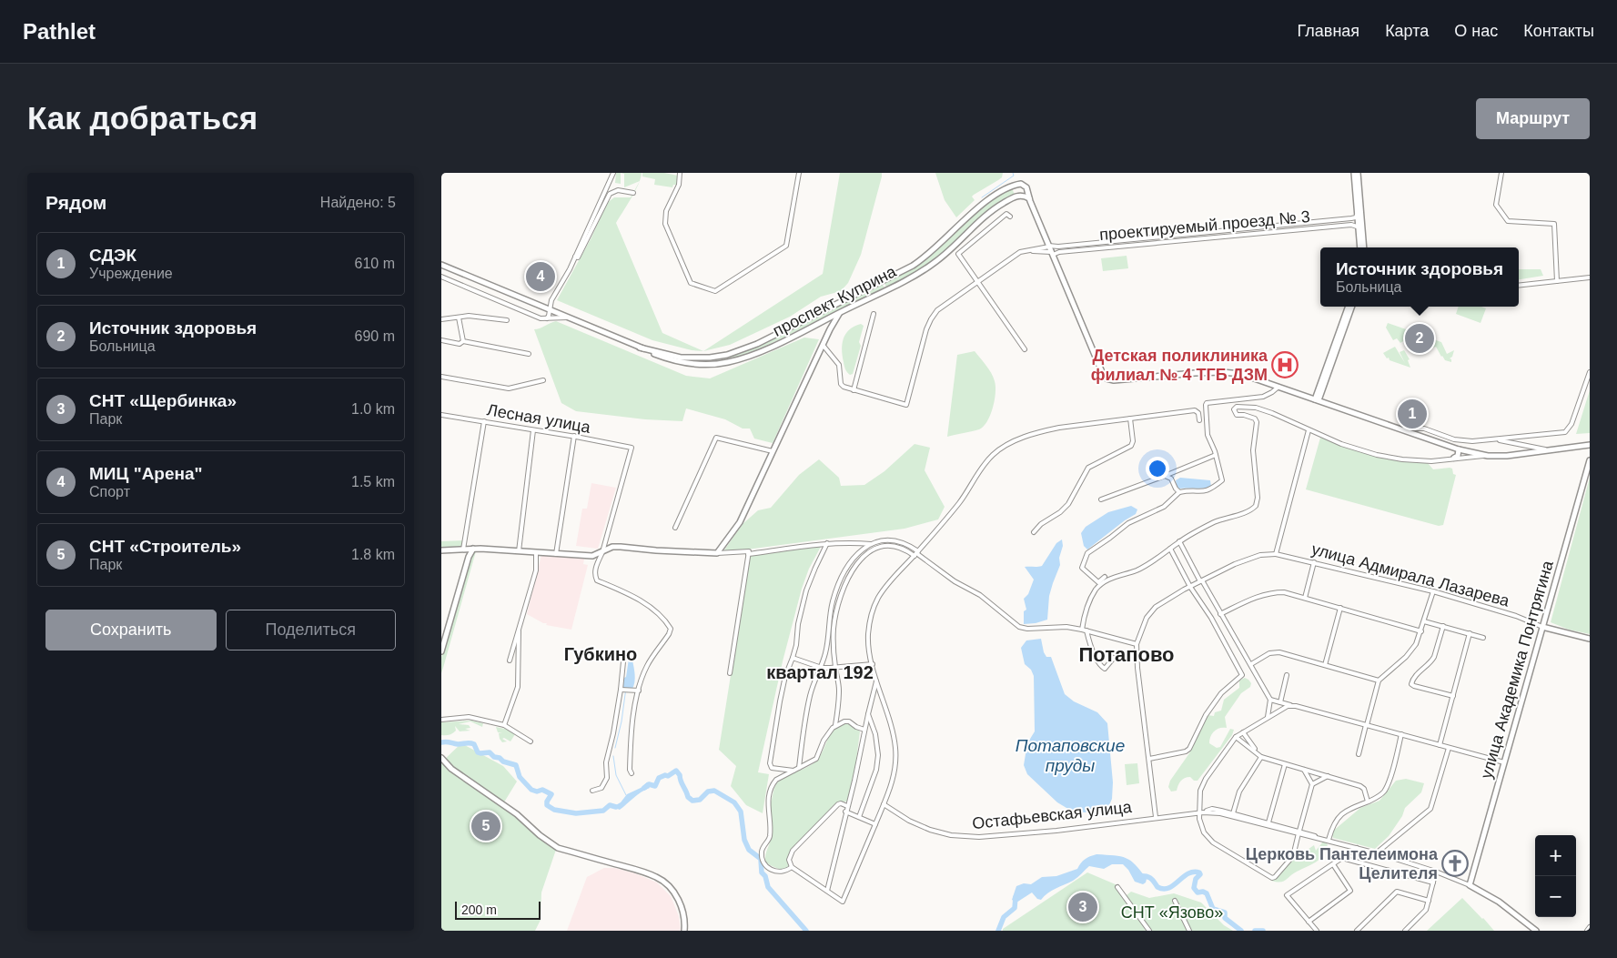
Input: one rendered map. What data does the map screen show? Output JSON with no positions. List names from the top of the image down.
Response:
{
  "streets": {
    "main road": [
      "проспект Куприна",
      "улица Адмирала Лазарева",
      "улица Академика Понтрягина",
      "Остафьевская улица"
    ],
    "street": ["проектируемый проезд № 3", "Лесная улица"]
  },
  "crossings": [
    ["улица Адмирала Лазарева", "улица Академика Понтрягина"],
    ["улица Адмирала Лазарева", "Остафьевская улица"],
    ["улица Академика Понтрягина", "Остафьевская улица"]
  ],
  "districts": ["Губкино", "Потапово", "квартал 192"],
  "water": ["Потаповские пруды"],
  "parks": ["СНТ «Язово»"],
  "places": {
    "hospital": ["Детская поликлиника филиал № 4 ТГБ ДЗМ"],
    "church": ["Церковь Пантелеимона Целителя"]
  },
  "scale_bar": "200 m",
  "page": {
    "header": "Pathlet",
    "nav": [
      "Главная",
      "Карта",
      "О нас",
      "Контакты"
    ],
    "buttons": [
      "Маршрут",
      ["Сохранить", "Поделиться"]
    ],
    "title": "Как добраться",
    "heading": ["Рядом", "Найдено: 5"],
    "list": [
      {
        "mark": "1",
        "name": "СДЭК",
        "note": "Учреждение",
        "value": "610 m"
      },
      {
        "mark": "2",
        "name": "Источник здоровья",
        "note": "Больница",
        "value": "690 m"
      },
      {
        "mark": "3",
        "name": "СНТ «Щербинка»",
        "note": "Парк",
        "value": "1.0 km"
      },
      {
        "mark": "4",
        "name": "МИЦ \"Арена\"",
        "note": "Спорт",
        "value": "1.5 km"
      },
      {
        "mark": "5",
        "name": "СНТ «Строитель»",
        "note": "Парк",
        "value": "1.8 km"
      }
    ],
    "popup": ["Источник здоровья", "Больница"],
    "pins": [
      "4",
      "2",
      "1",
      "5",
      "3"
    ],
    "map_buttons": ["+", "−"],
    "scale": "200 m"
  }
}
